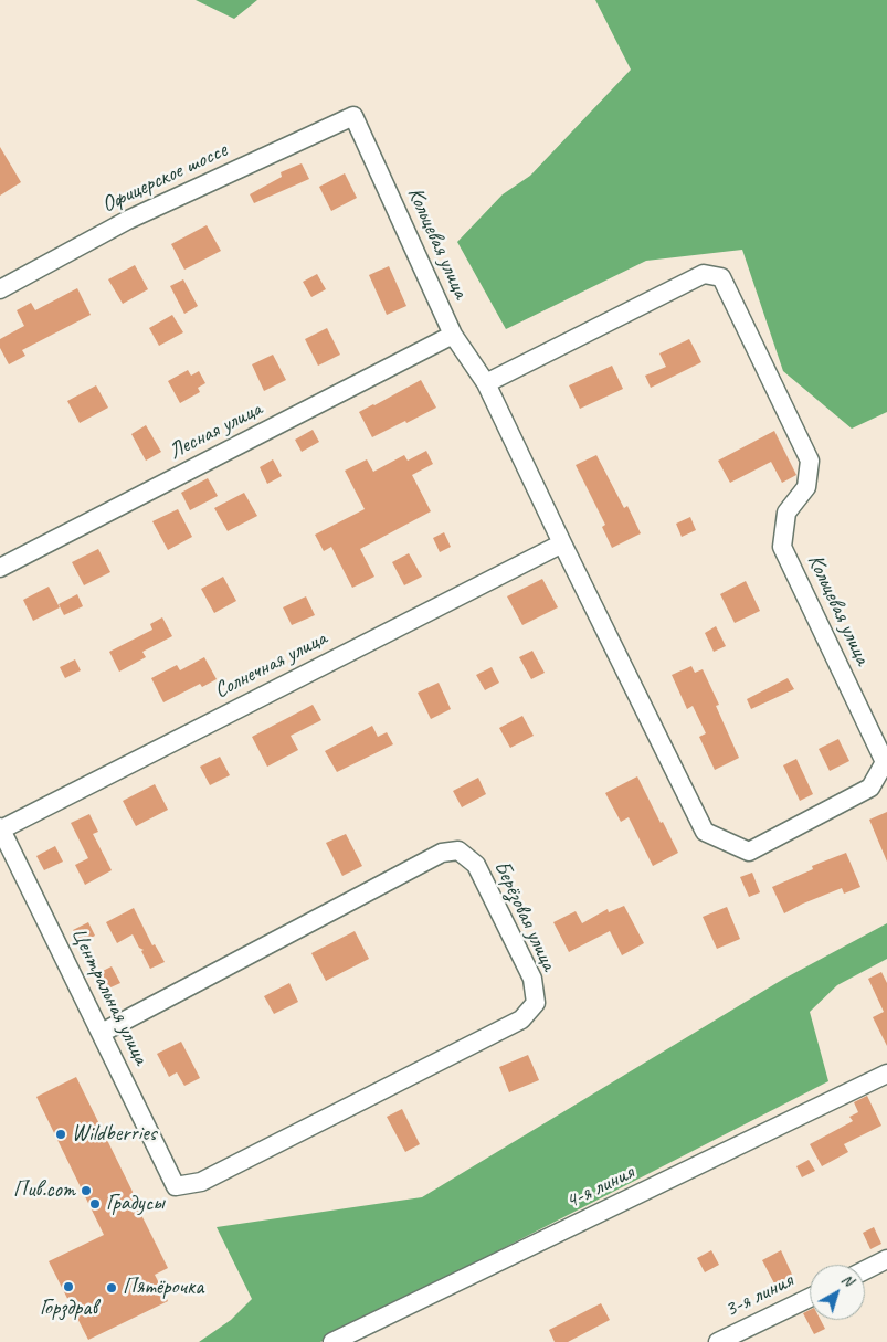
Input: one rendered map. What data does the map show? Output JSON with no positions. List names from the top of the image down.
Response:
{
  "streets": {
    "street": [
      "Офицерское шоссе",
      "Кольцевая улица",
      "Лесная улица",
      "Солнечная улица",
      "Берёзовая улица",
      "Центральная улица",
      "4-я линия",
      "3-я линия"
    ]
  },
  "crossings": [
    ["Офицерское шоссе", "Кольцевая улица"],
    ["Кольцевая улица", "Лесная улица"],
    ["Кольцевая улица", "Солнечная улица"],
    ["Солнечная улица", "Центральная улица"],
    ["Берёзовая улица", "Центральная улица"]
  ],
  "places": [
    "Wildberries",
    "Пив.com",
    "Градусы",
    "Горздрав",
    "Пятёрочка"
  ],
  "north": "top right"
}
